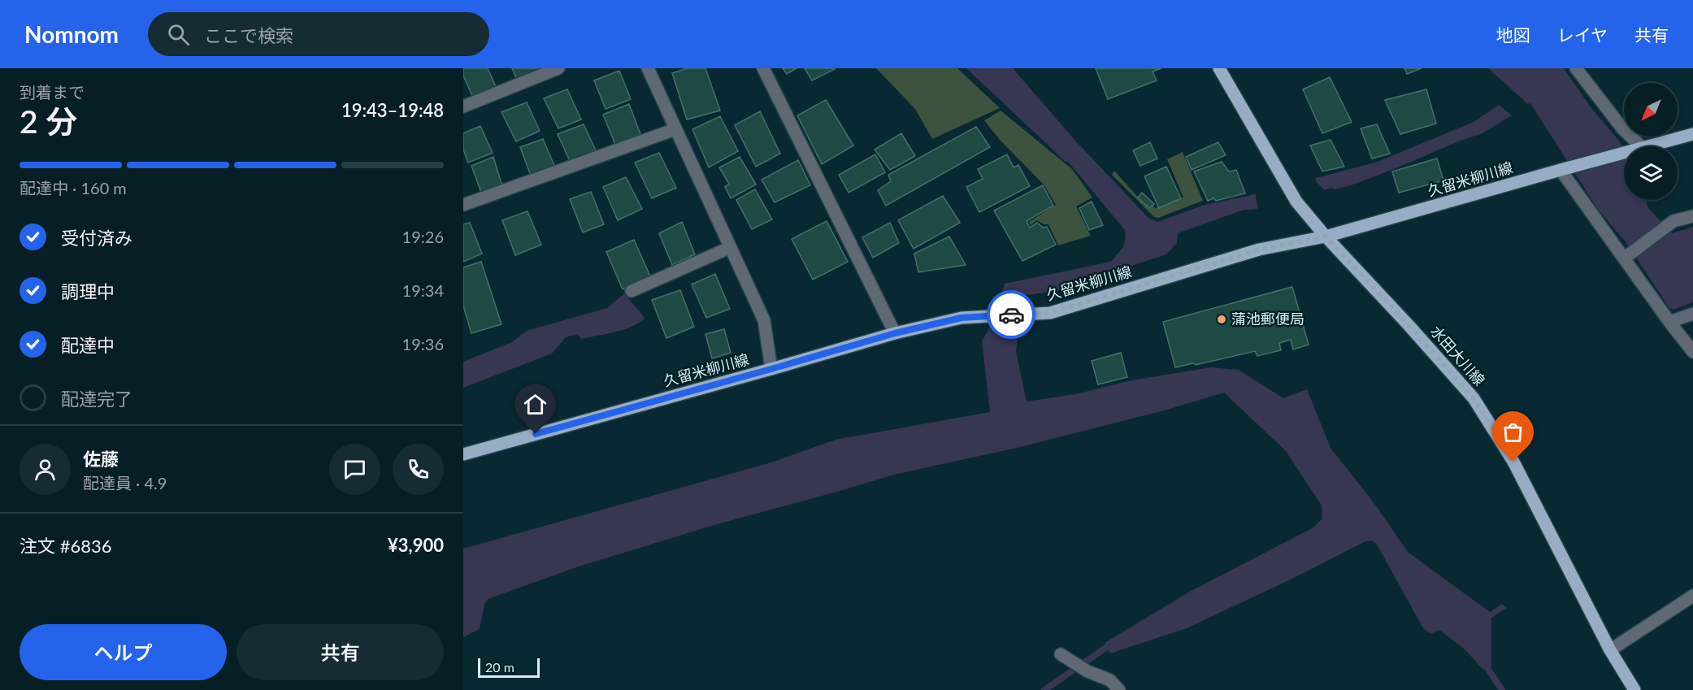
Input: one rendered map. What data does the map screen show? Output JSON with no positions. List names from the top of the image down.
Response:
{
  "streets": {
    "main road": ["久留米柳川線", "水田大川線"]
  },
  "crossings": [
    ["久留米柳川線", "水田大川線"]
  ],
  "places": ["蒲池郵便局"],
  "scale_bar": "20 m",
  "north": "bottom left",
  "page": {
    "header": "Nomnom",
    "search": "ここで検索",
    "nav": ["地図", "レイヤ", "共有"],
    "heading": ["2 分", "到着まで", "19:43–19:48"],
    "panel": [
      "佐藤",
      "配達員 · 4.9",
      "注文 #6836",
      "¥3,900"
    ],
    "bar": "配達中 · 160 m",
    "list": [
      ["受付済み", "19:26"],
      ["調理中", "19:34"],
      ["配達中", "19:36"],
      "配達完了"
    ],
    "buttons": ["ヘルプ", "共有"],
    "scale": "20 m"
  }
}
